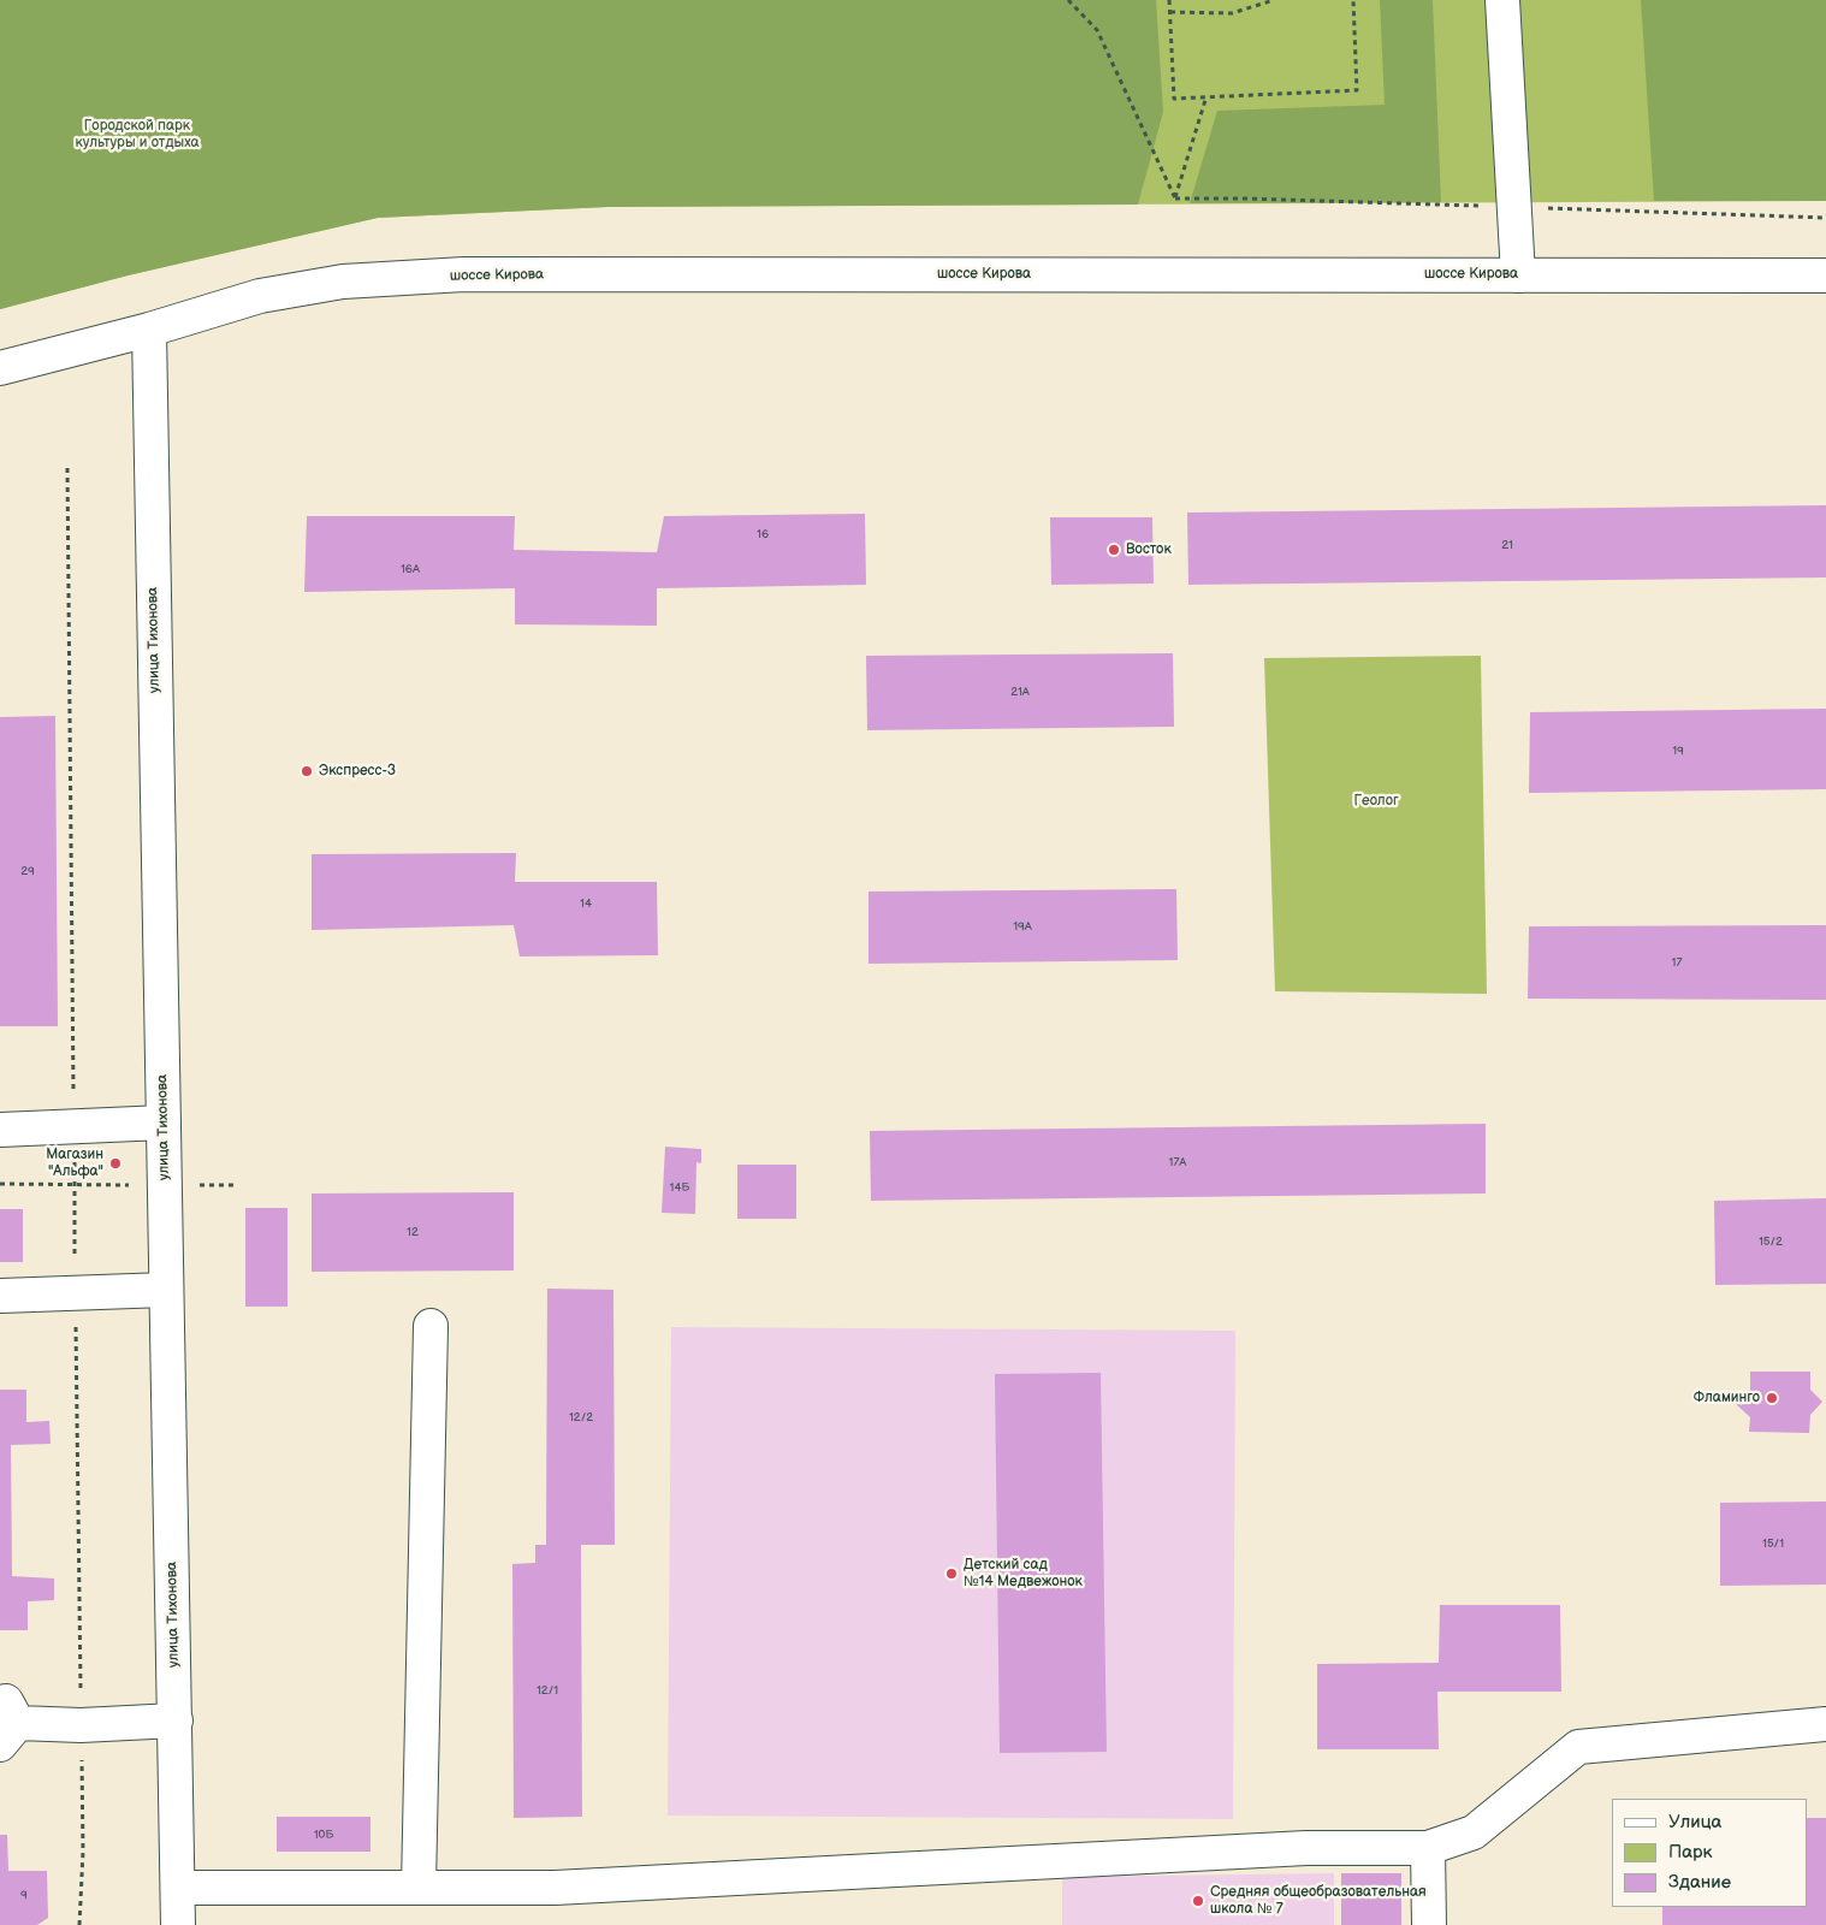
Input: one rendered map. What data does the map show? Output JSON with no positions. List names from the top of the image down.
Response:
{
  "streets": {
    "main road": ["шоссе Кирова", "улица Тихонова"]
  },
  "crossings": [
    ["шоссе Кирова", "улица Тихонова"]
  ],
  "parks": ["Городской парк культуры и отдыха", "Геолог"],
  "places": [
    "Восток",
    "Экспресс-3",
    "Магазин \"Альфа\"",
    "Фламинго",
    "Детский сад №14 Медвежонок",
    "Cредняя общеобразовательная школа № 7"
  ],
  "house_numbers": [
    "16",
    "21",
    "16А",
    "21А",
    "19",
    "29",
    "14",
    "19А",
    "17",
    "17А",
    "14Б",
    "12",
    "15/2",
    "12/2",
    "15/1",
    "12/1",
    "10Б",
    "9"
  ],
  "legend": ["Улица", "Парк", "Здание"]
}
